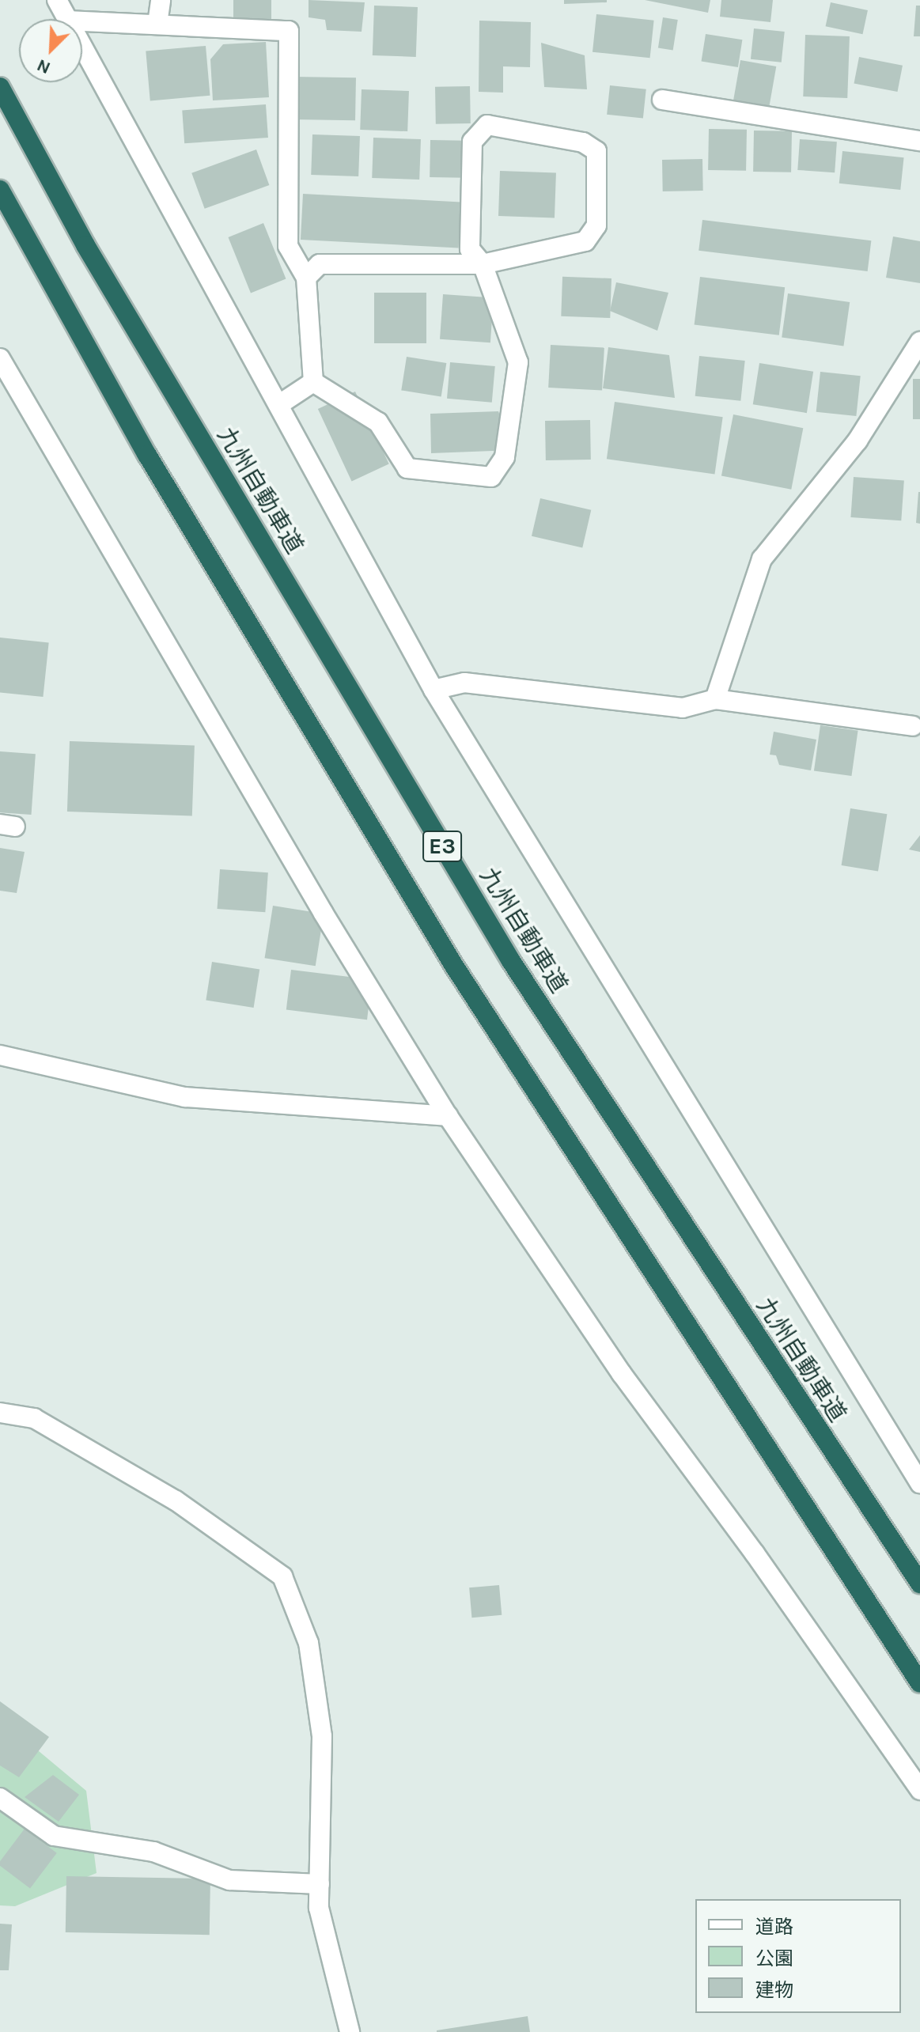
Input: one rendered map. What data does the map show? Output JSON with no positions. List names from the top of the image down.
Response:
{
  "streets": {
    "highway": ["九州自動車道", "E3"]
  },
  "legend": ["道路", "公園", "建物"],
  "north": "bottom left"
}
